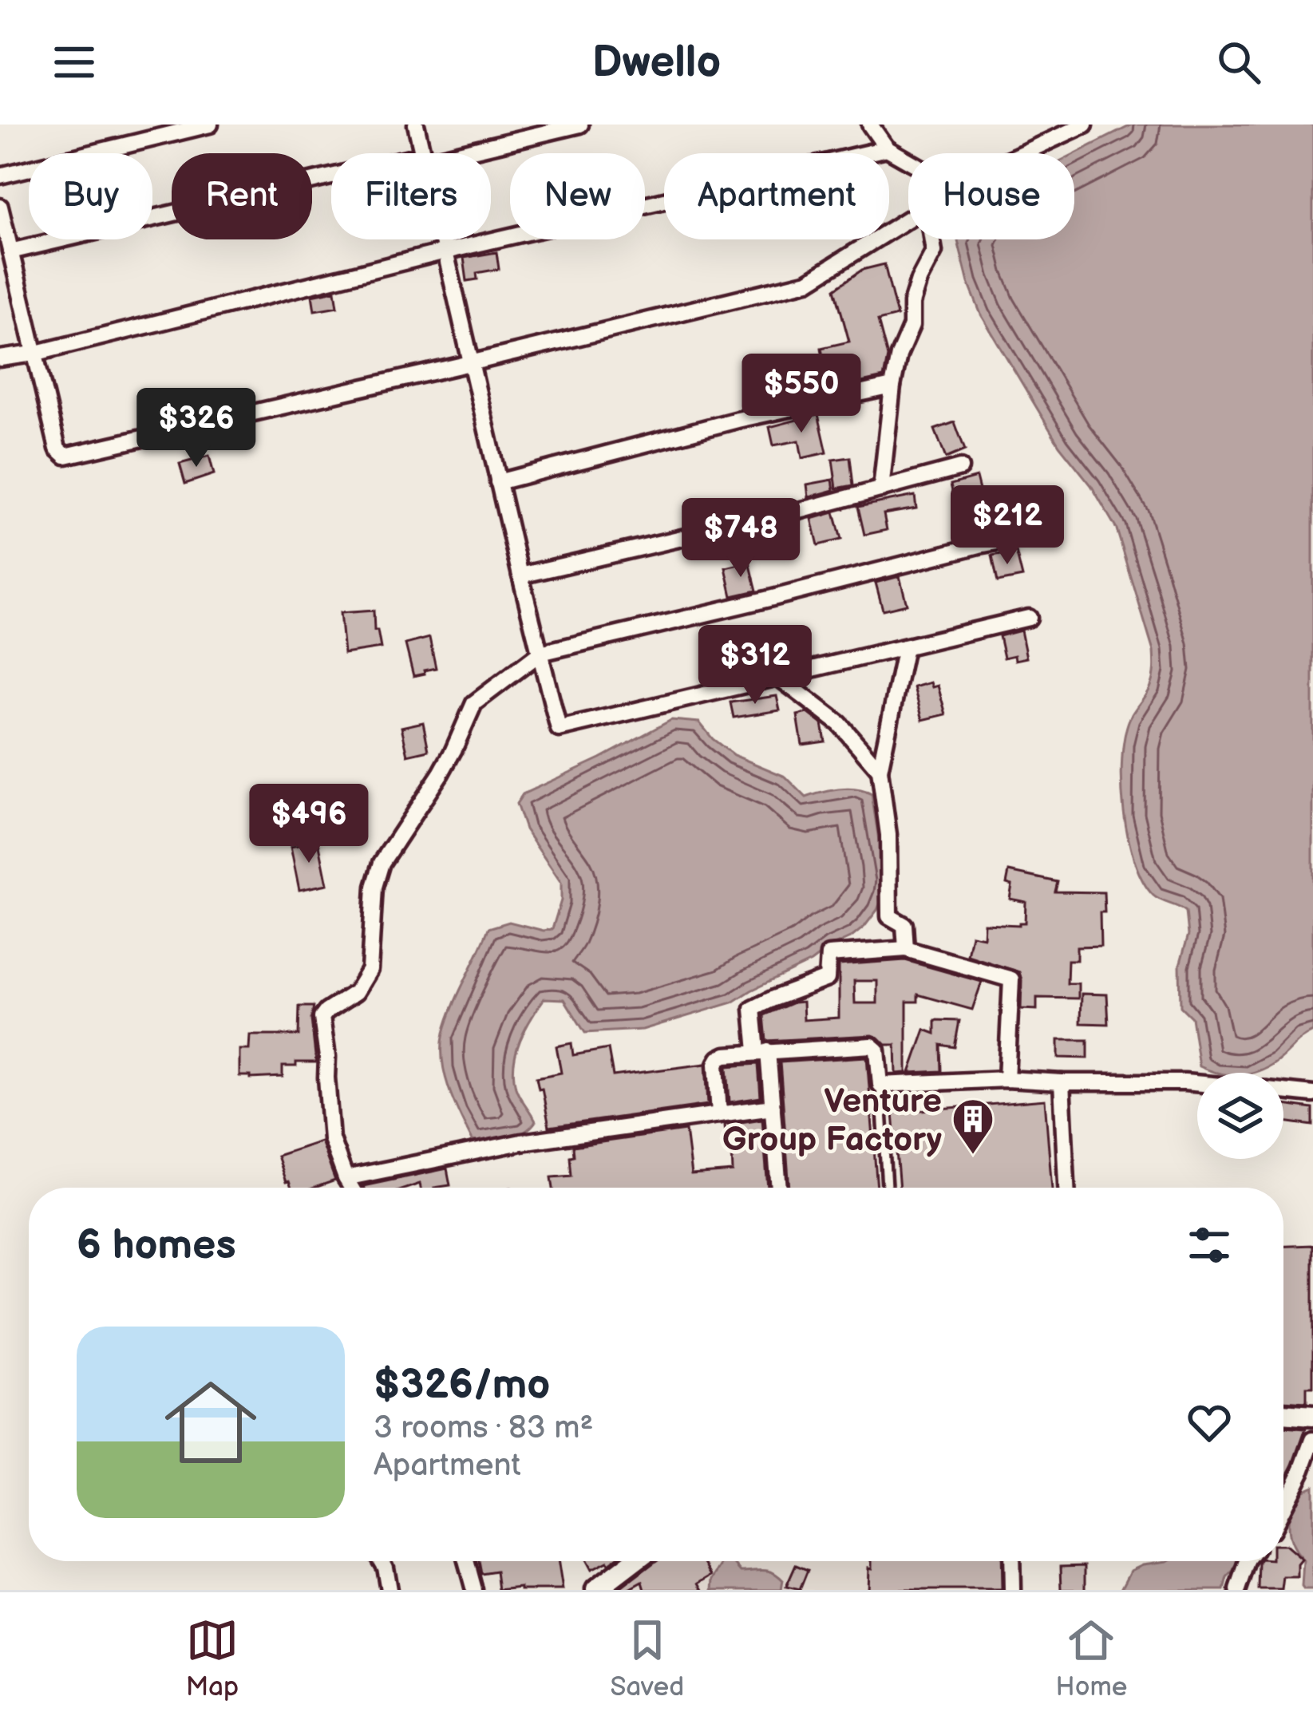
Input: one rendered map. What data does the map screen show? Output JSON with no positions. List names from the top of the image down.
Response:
{
  "places": {
    "building": ["Venture Group Factory"]
  },
  "page": {
    "header": "Dwello",
    "chip": [
      "Buy",
      "Rent",
      "Filters",
      "New",
      "Apartment",
      "House"
    ],
    "price": [
      "$550",
      "$326",
      "$212",
      "$748",
      "$312",
      "$496"
    ],
    "heading": "6 homes",
    "list": [
      {
        "name": "$326/mo",
        "note": "3 rooms · 83 m² · Apartment"
      }
    ],
    "tabs": ["Map", "Saved", "Home"]
  }
}
